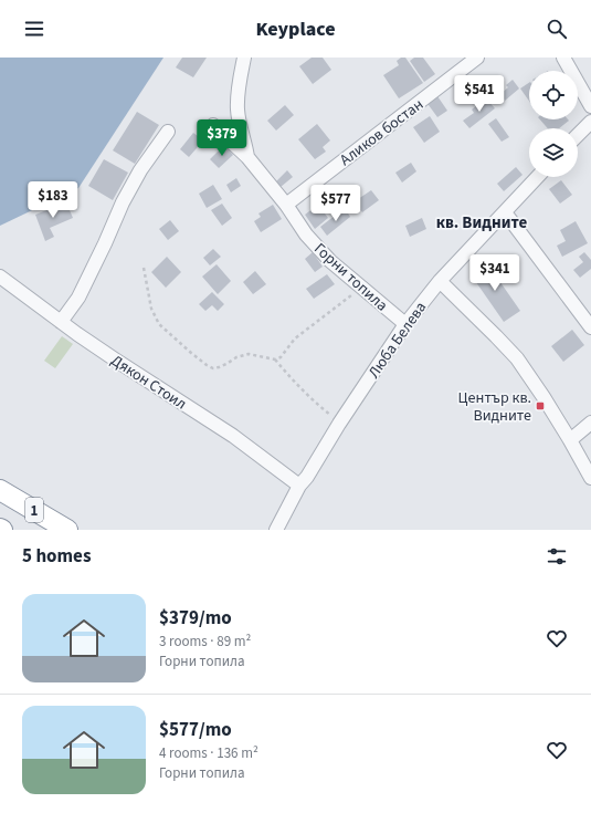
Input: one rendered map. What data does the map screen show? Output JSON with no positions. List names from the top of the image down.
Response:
{
  "streets": {
    "highway": ["1"],
    "street": [
      "Аликов бостан",
      "Горни топила",
      "Люба Белева",
      "Дякон Стоил"
    ]
  },
  "crossings": [
    ["Аликов бостан", "Горни топила"],
    ["Горни топила", "Люба Белева"],
    ["Люба Белева", "Дякон Стоил"]
  ],
  "districts": ["кв. Видните"],
  "places": {
    "transit": ["Център кв. Видните"]
  },
  "page": {
    "header": "Keyplace",
    "price": [
      "$541",
      "$379",
      "$183",
      "$577",
      "$341"
    ],
    "heading": "5 homes",
    "list": [
      {
        "name": "$379/mo",
        "note": "3 rooms · 89 m² · Горни топила"
      },
      {
        "name": "$577/mo",
        "note": "4 rooms · 136 m² · Горни топила"
      }
    ]
  }
}
